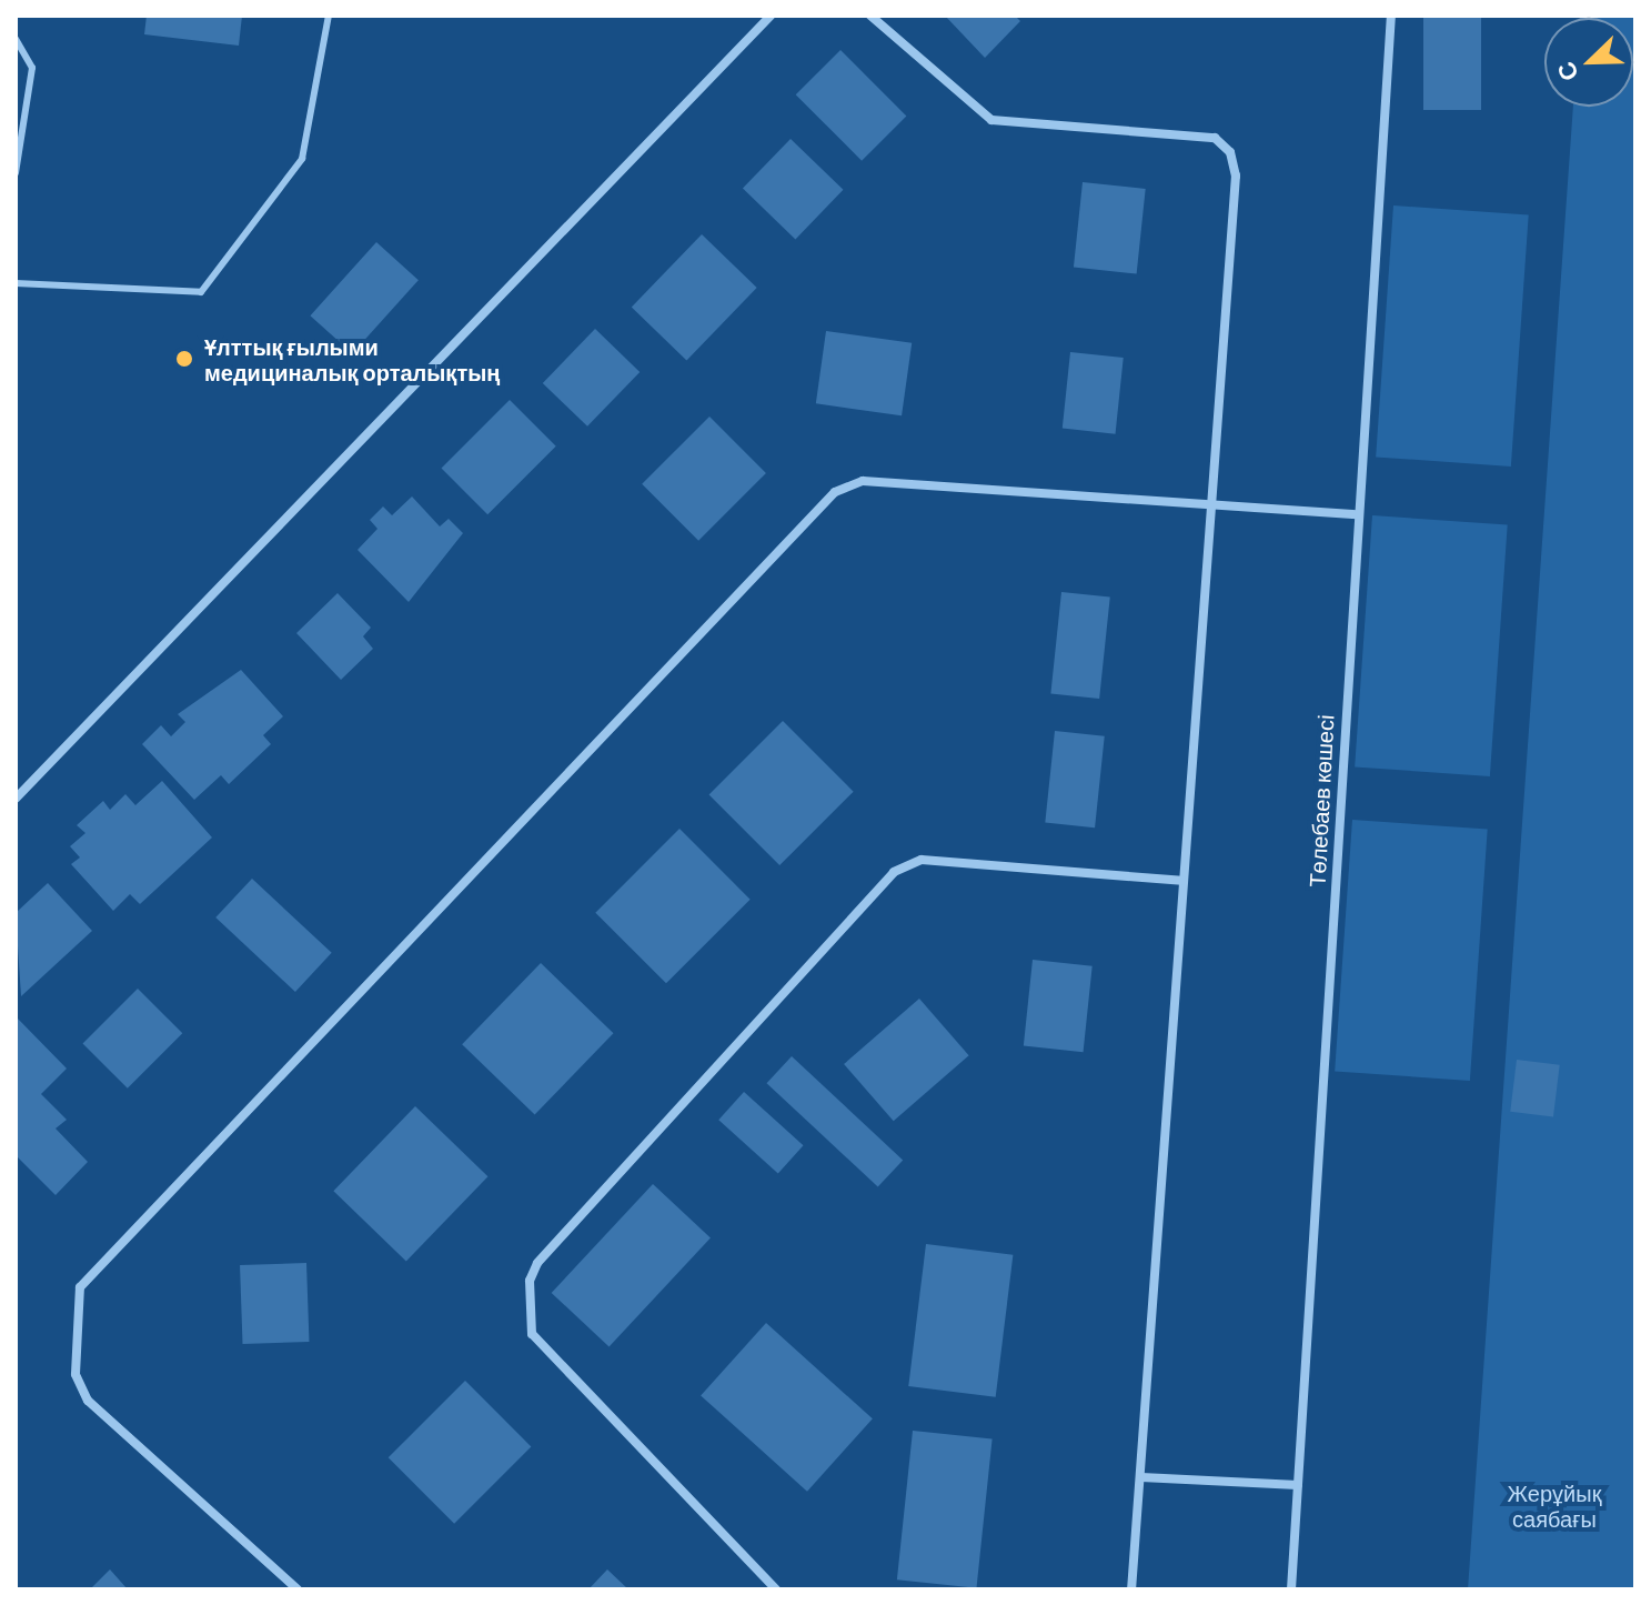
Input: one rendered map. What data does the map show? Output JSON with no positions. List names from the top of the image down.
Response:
{
  "streets": {
    "street": ["Төлебаев көшесі"]
  },
  "parks": ["Жерұйық саябағы"],
  "places": ["Ұлттық ғылыми медициналық орталықтың"],
  "north": "bottom left"
}
